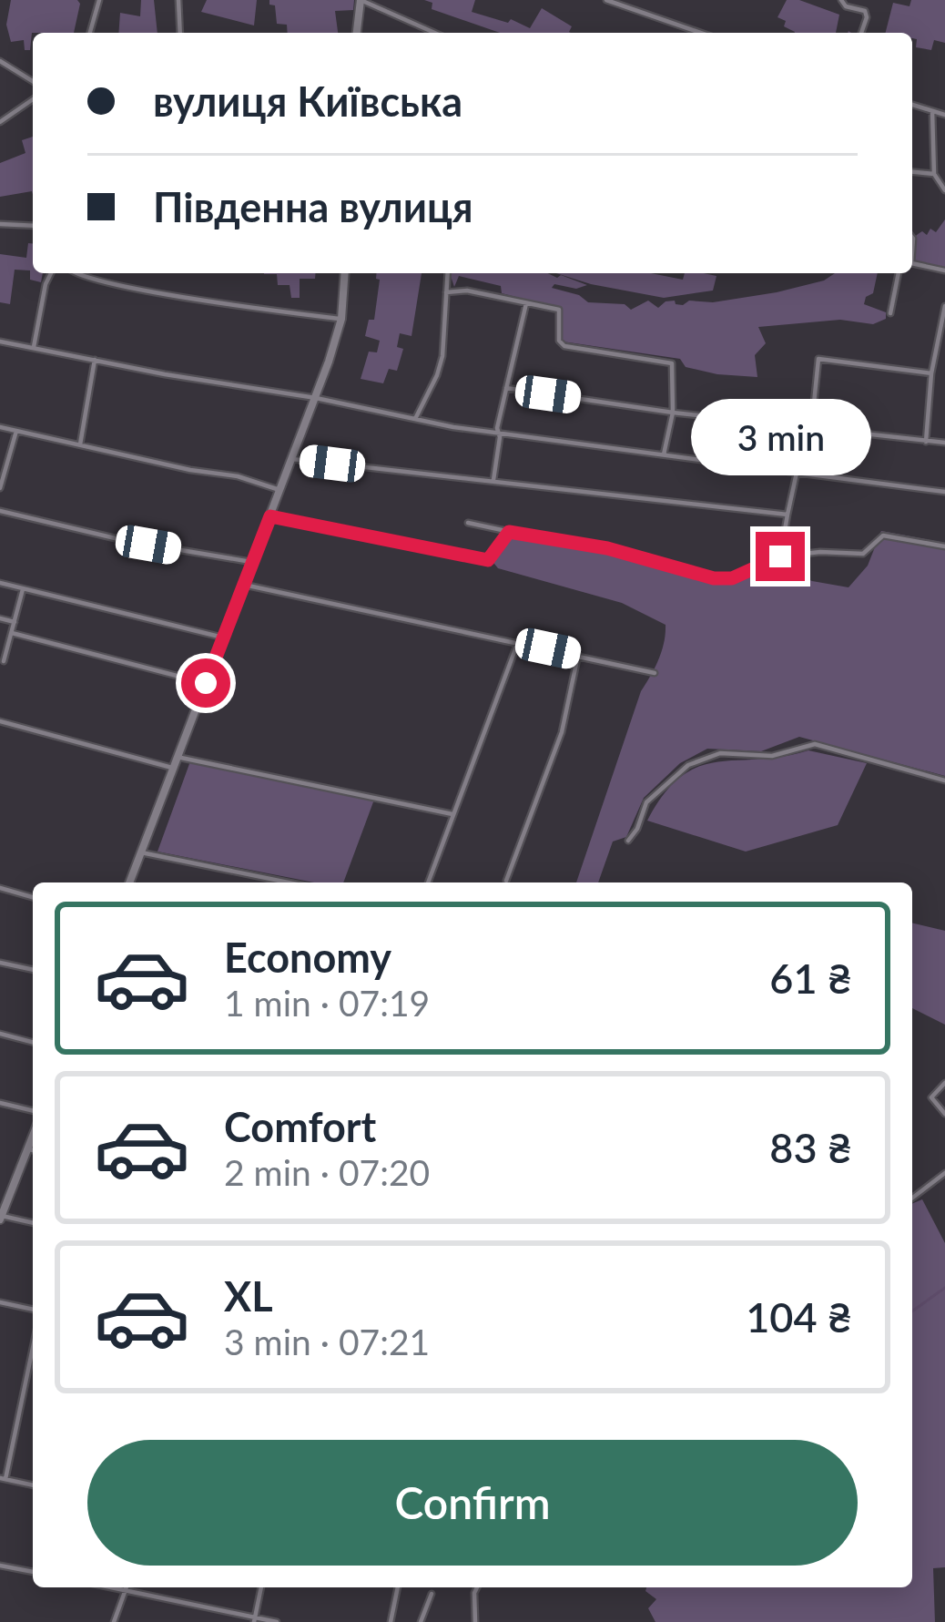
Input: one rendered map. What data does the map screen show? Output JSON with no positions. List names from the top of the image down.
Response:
{
  "page": {
    "banner": ["вулиця Київська", "Південна вулиця"],
    "bubble": "3 min",
    "list": [
      {
        "name": "Economy",
        "note": "1 min · 07:19",
        "value": "61 ₴"
      },
      {
        "name": "Comfort",
        "note": "2 min · 07:20",
        "value": "83 ₴"
      },
      {
        "name": "XL",
        "note": "3 min · 07:21",
        "value": "104 ₴"
      }
    ],
    "buttons": "Confirm"
  }
}
